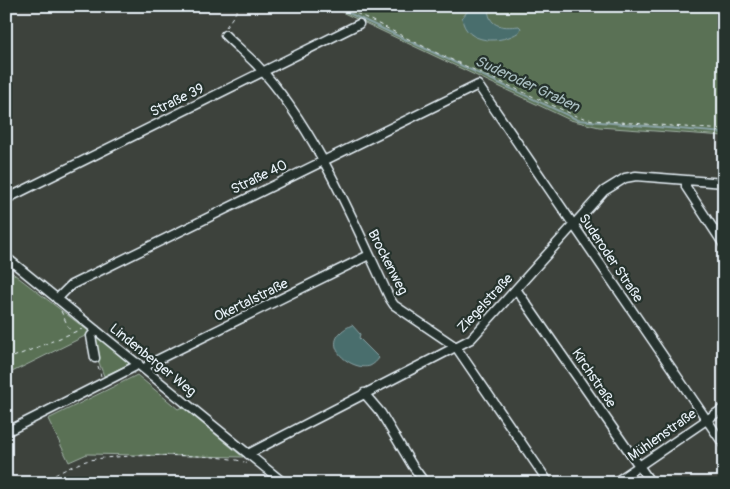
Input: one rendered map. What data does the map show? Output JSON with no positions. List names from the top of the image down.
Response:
{
  "streets": {
    "street": [
      "Straße 39",
      "Straße 40",
      "Suderoder Straße",
      "Brockenweg",
      "Okertalstraße",
      "Ziegelstraße",
      "Lindenberger Weg",
      "Kirchstraße",
      "Mühlenstraße"
    ]
  },
  "crossings": [
    ["Straße 39", "Brockenweg"],
    ["Straße 40", "Suderoder Straße"],
    ["Straße 40", "Brockenweg"],
    ["Straße 40", "Lindenberger Weg"],
    ["Suderoder Straße", "Ziegelstraße"],
    ["Suderoder Straße", "Mühlenstraße"],
    ["Brockenweg", "Okertalstraße"],
    ["Brockenweg", "Ziegelstraße"],
    ["Okertalstraße", "Lindenberger Weg"],
    ["Ziegelstraße", "Lindenberger Weg"],
    ["Ziegelstraße", "Kirchstraße"],
    ["Kirchstraße", "Mühlenstraße"]
  ],
  "water": ["Suderoder Graben"]
}
